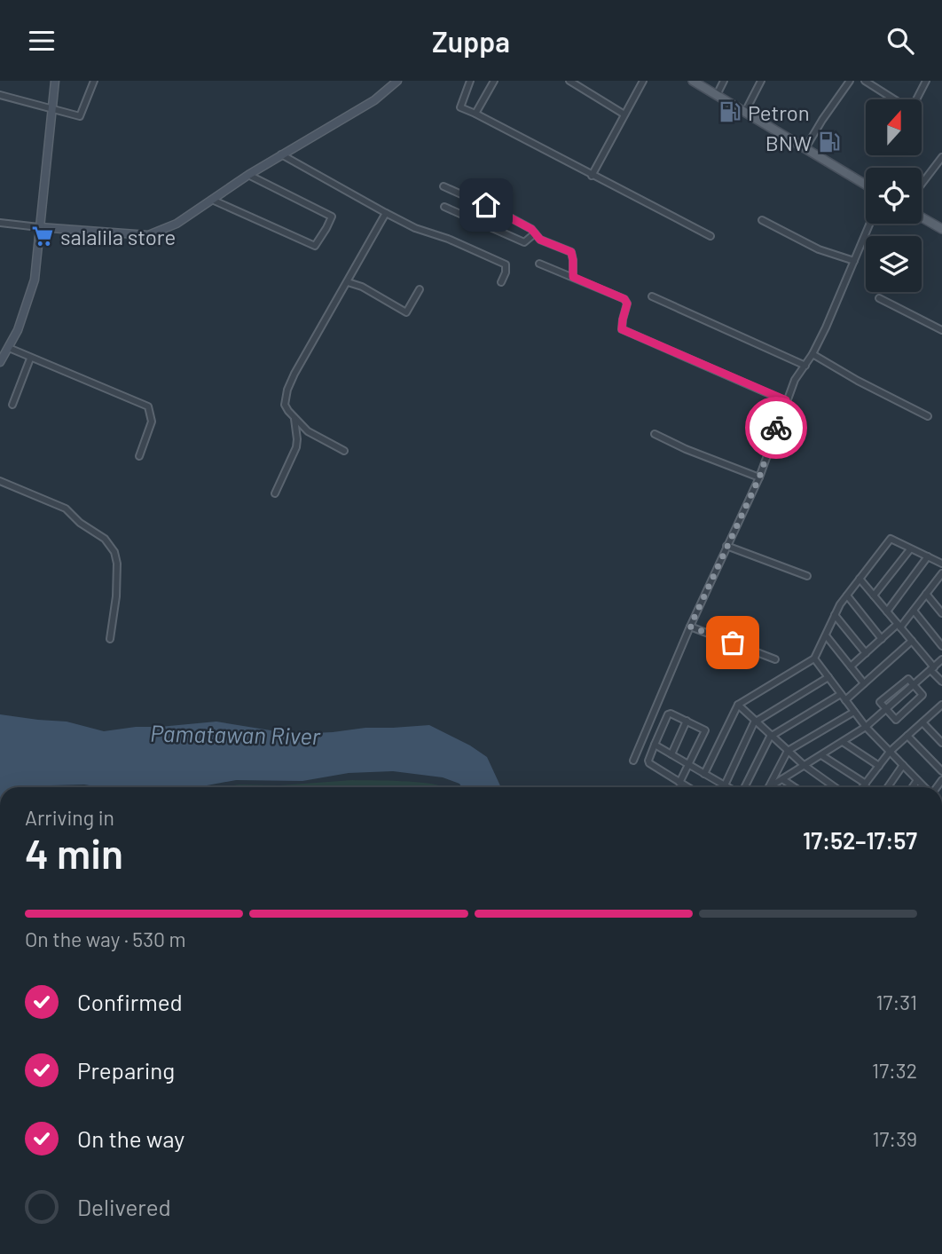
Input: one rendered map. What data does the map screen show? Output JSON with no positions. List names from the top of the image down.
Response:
{
  "water": ["Pamatawan River"],
  "places": {
    "fuel station": ["Petron", "BNW"],
    "supermarket": ["salalila store"]
  },
  "north": "top",
  "page": {
    "header": "Zuppa",
    "heading": ["4 min", "Arriving in", "17:52–17:57"],
    "bar": "On the way · 530 m",
    "list": [
      ["Confirmed", "17:31"],
      ["Preparing", "17:32"],
      ["On the way", "17:39"],
      "Delivered"
    ]
  }
}
